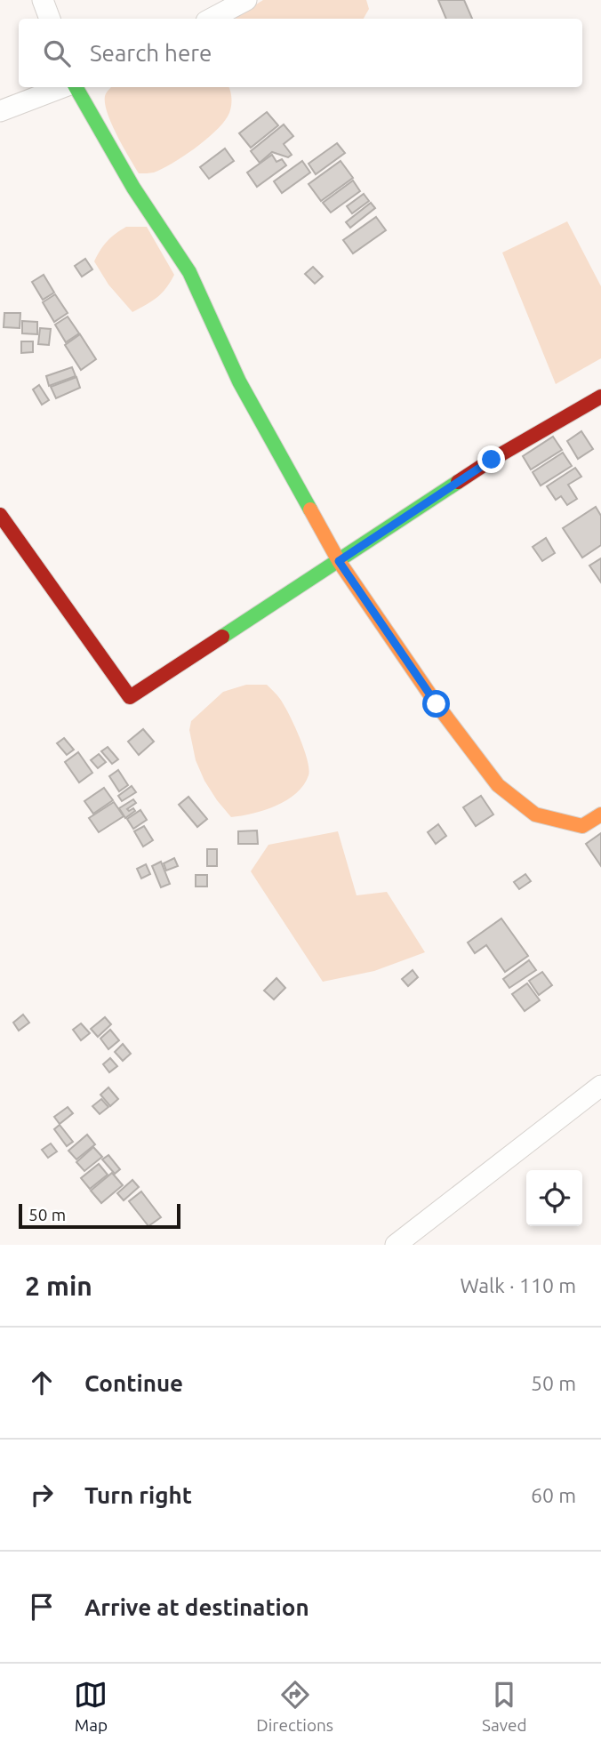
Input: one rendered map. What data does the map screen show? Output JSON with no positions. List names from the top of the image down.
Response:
{
  "scale_bar": "50 m",
  "page": {
    "search": "Search here",
    "scale": "50 m",
    "heading": ["2 min", "Walk · 110 m"],
    "list": [
      ["Continue", "50 m"],
      ["Turn right", "60 m"],
      "Arrive at destination"
    ],
    "nav": ["Map", "Directions", "Saved"]
  }
}
